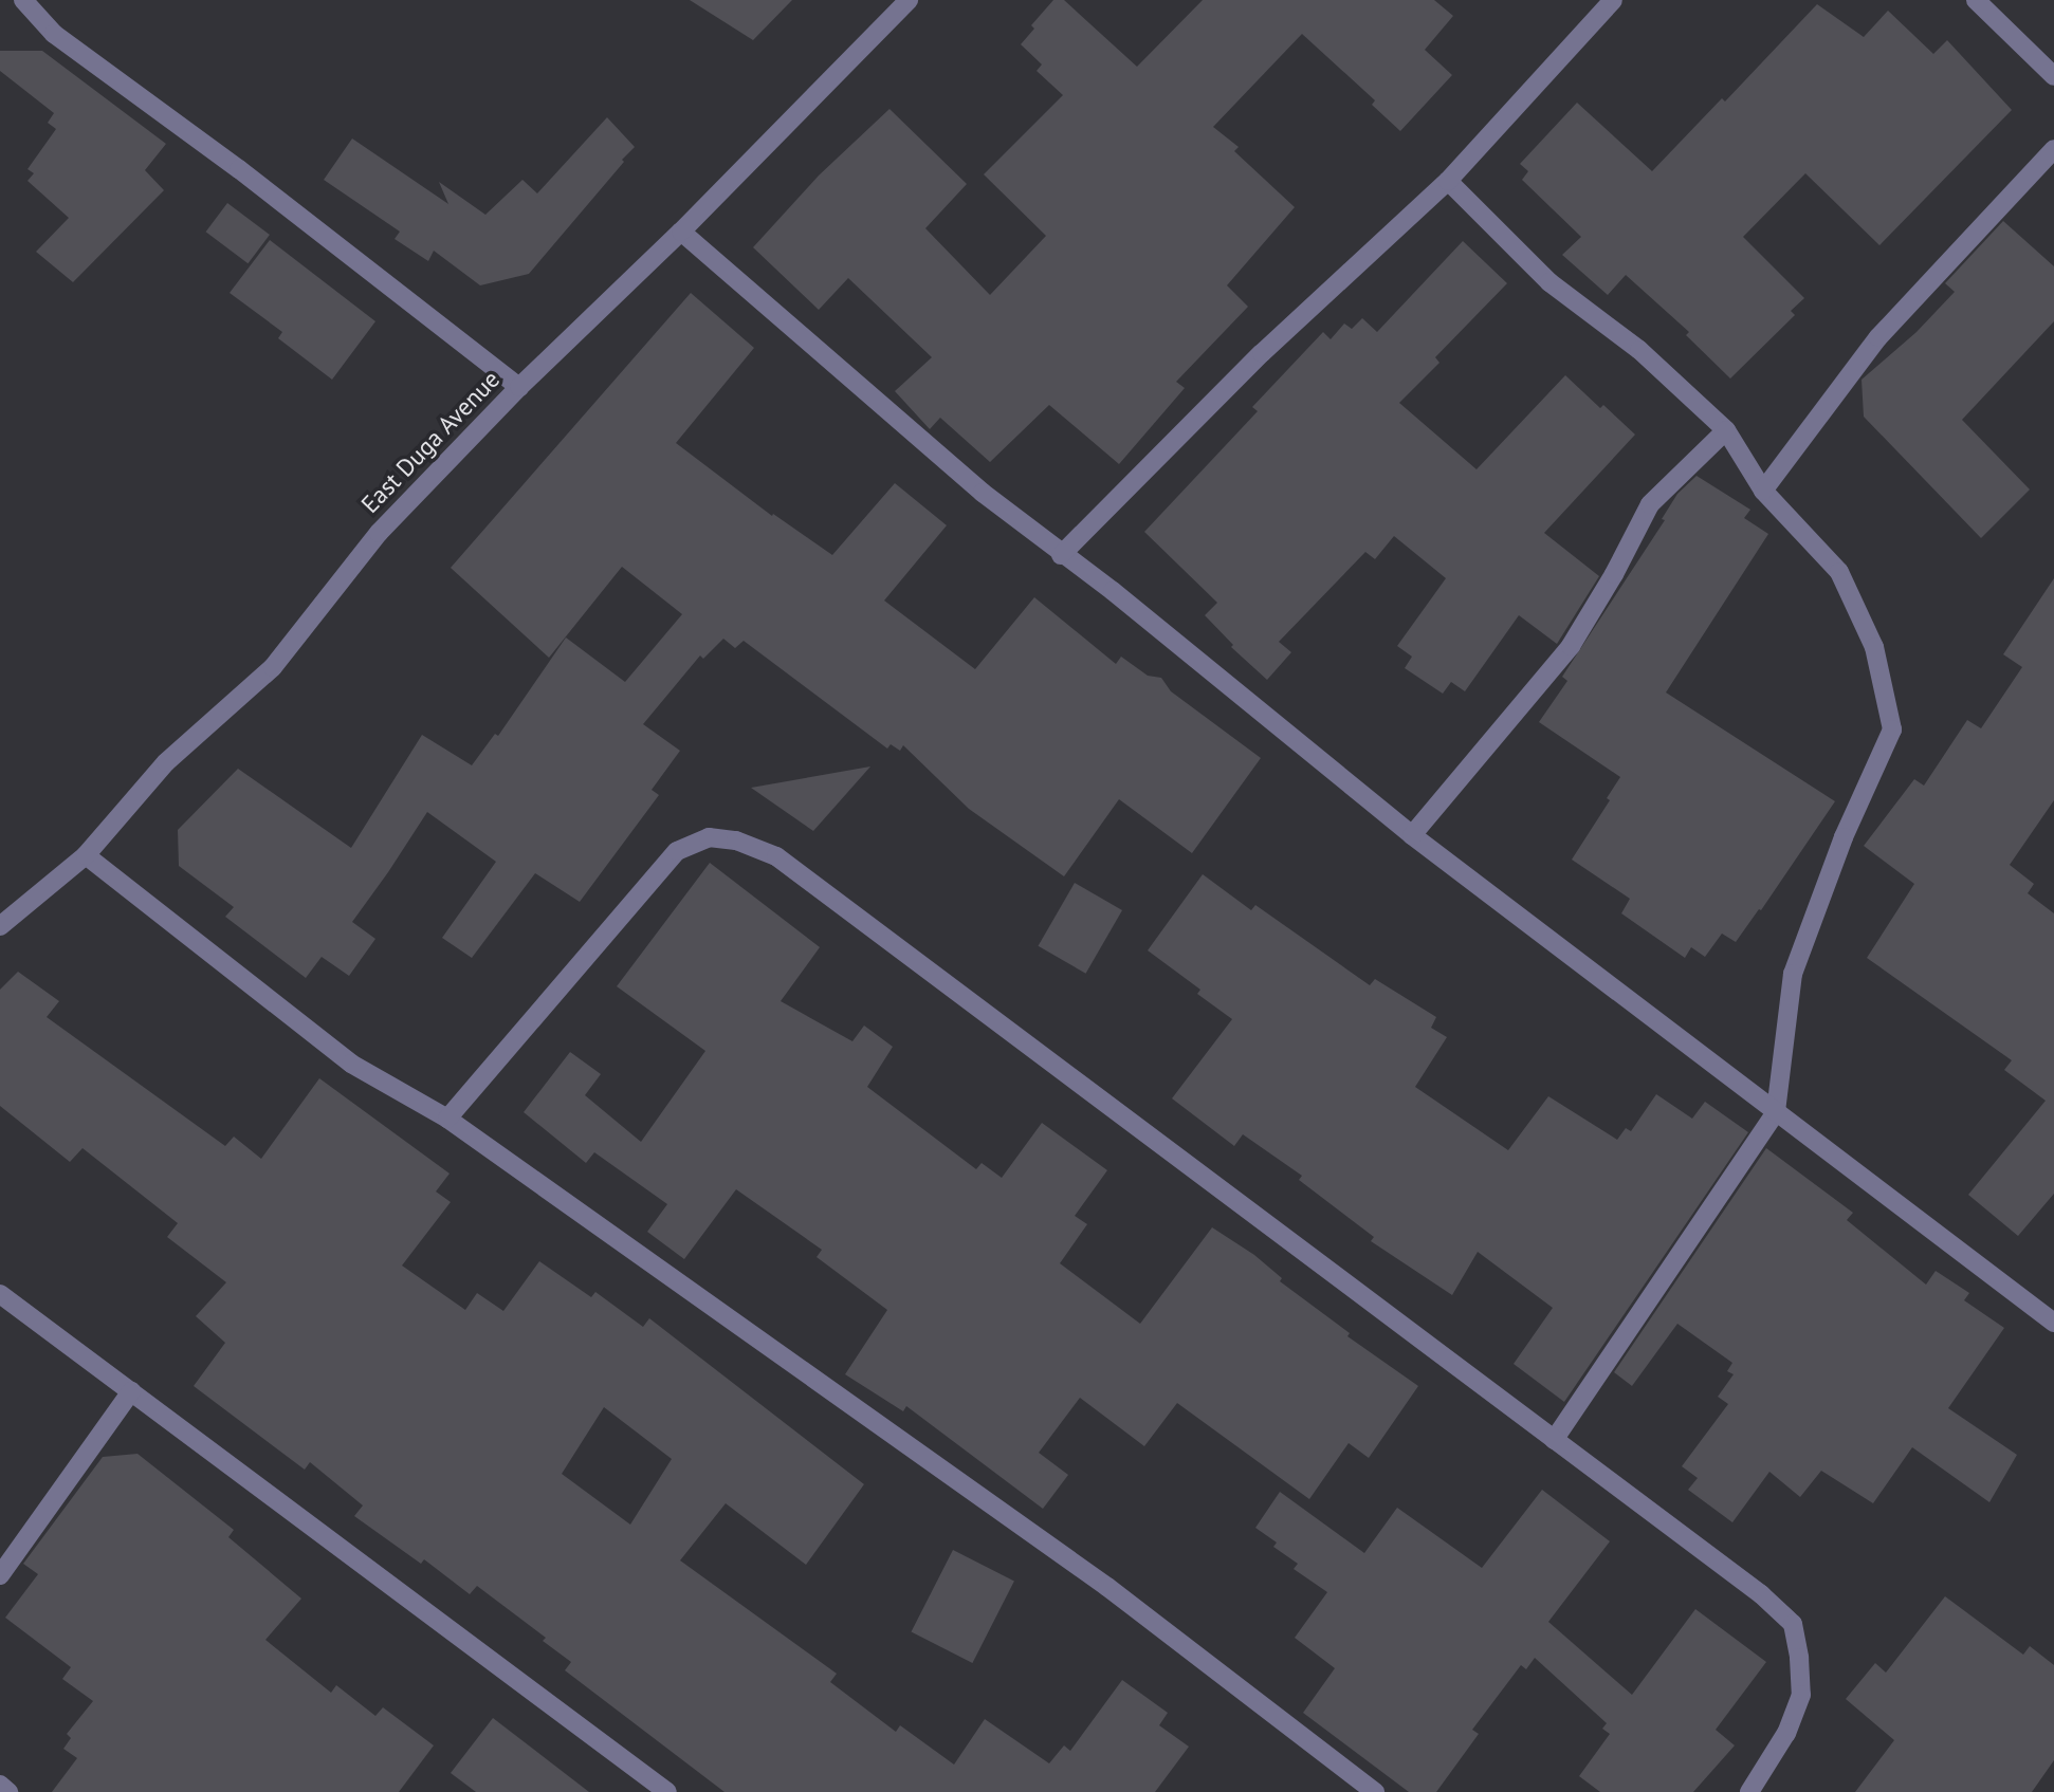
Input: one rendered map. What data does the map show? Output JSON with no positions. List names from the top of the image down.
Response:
{
  "streets": {
    "street": ["East Duga Avenue"]
  }
}
